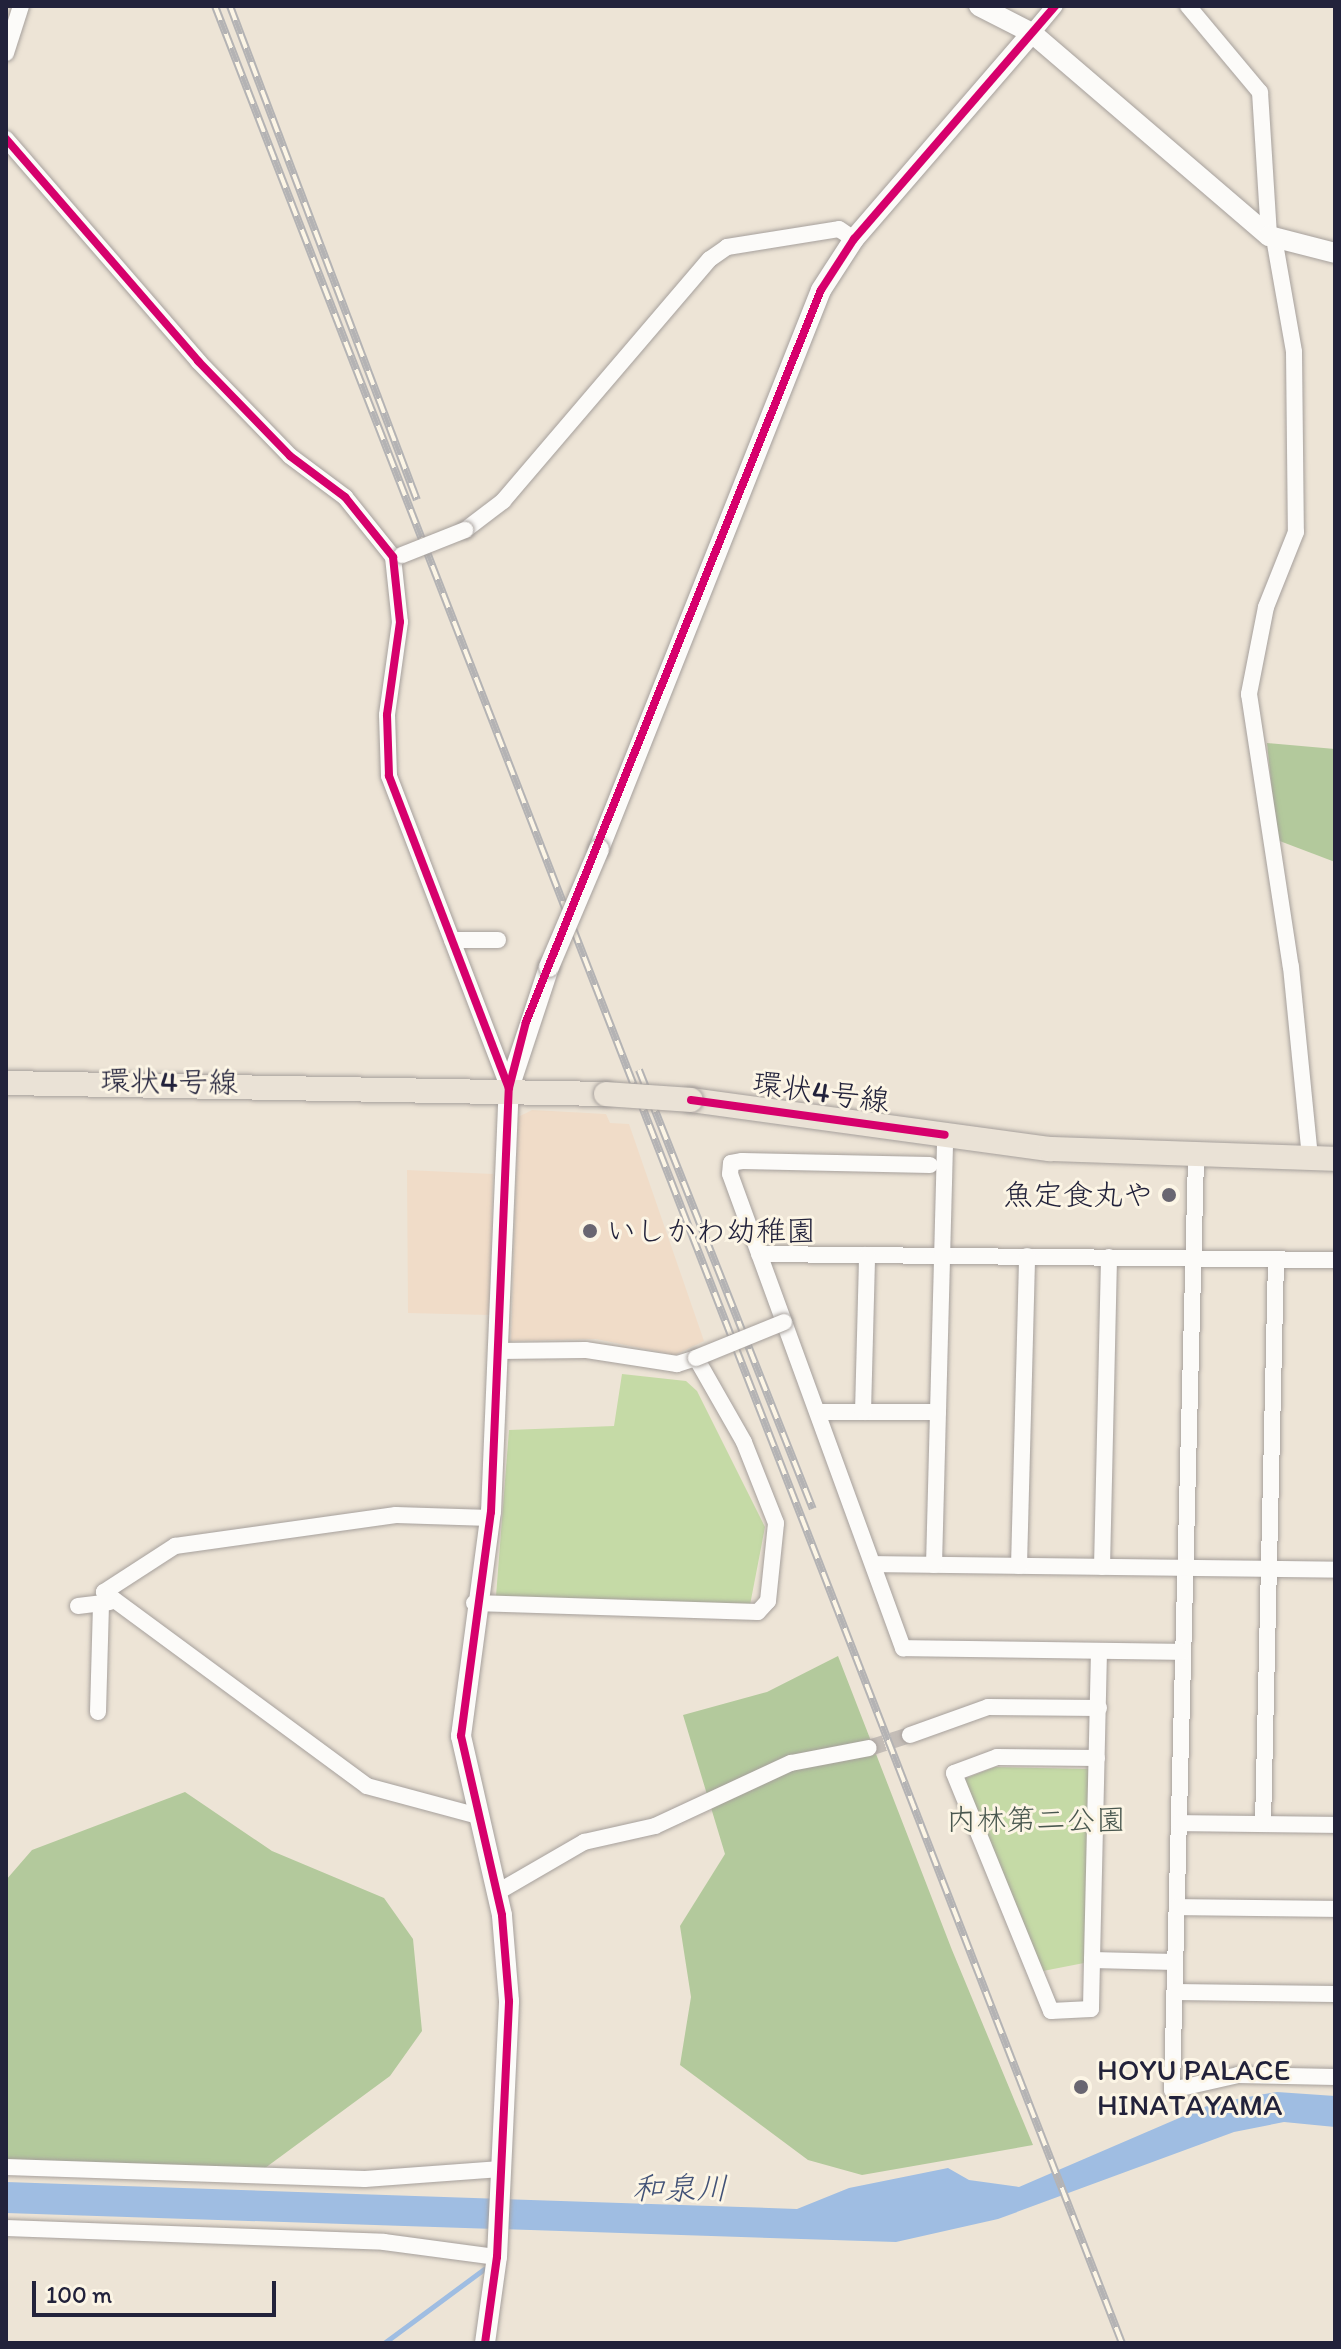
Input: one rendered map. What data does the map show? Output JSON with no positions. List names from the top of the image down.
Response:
{
  "streets": {
    "main road": ["環状4号線"]
  },
  "water": ["和泉川"],
  "parks": ["内林第二公園"],
  "places": ["魚定食丸や", "いしかわ幼稚園", "HOYU PALACE HINATAYAMA"],
  "scale_bar": "100 m"
}
